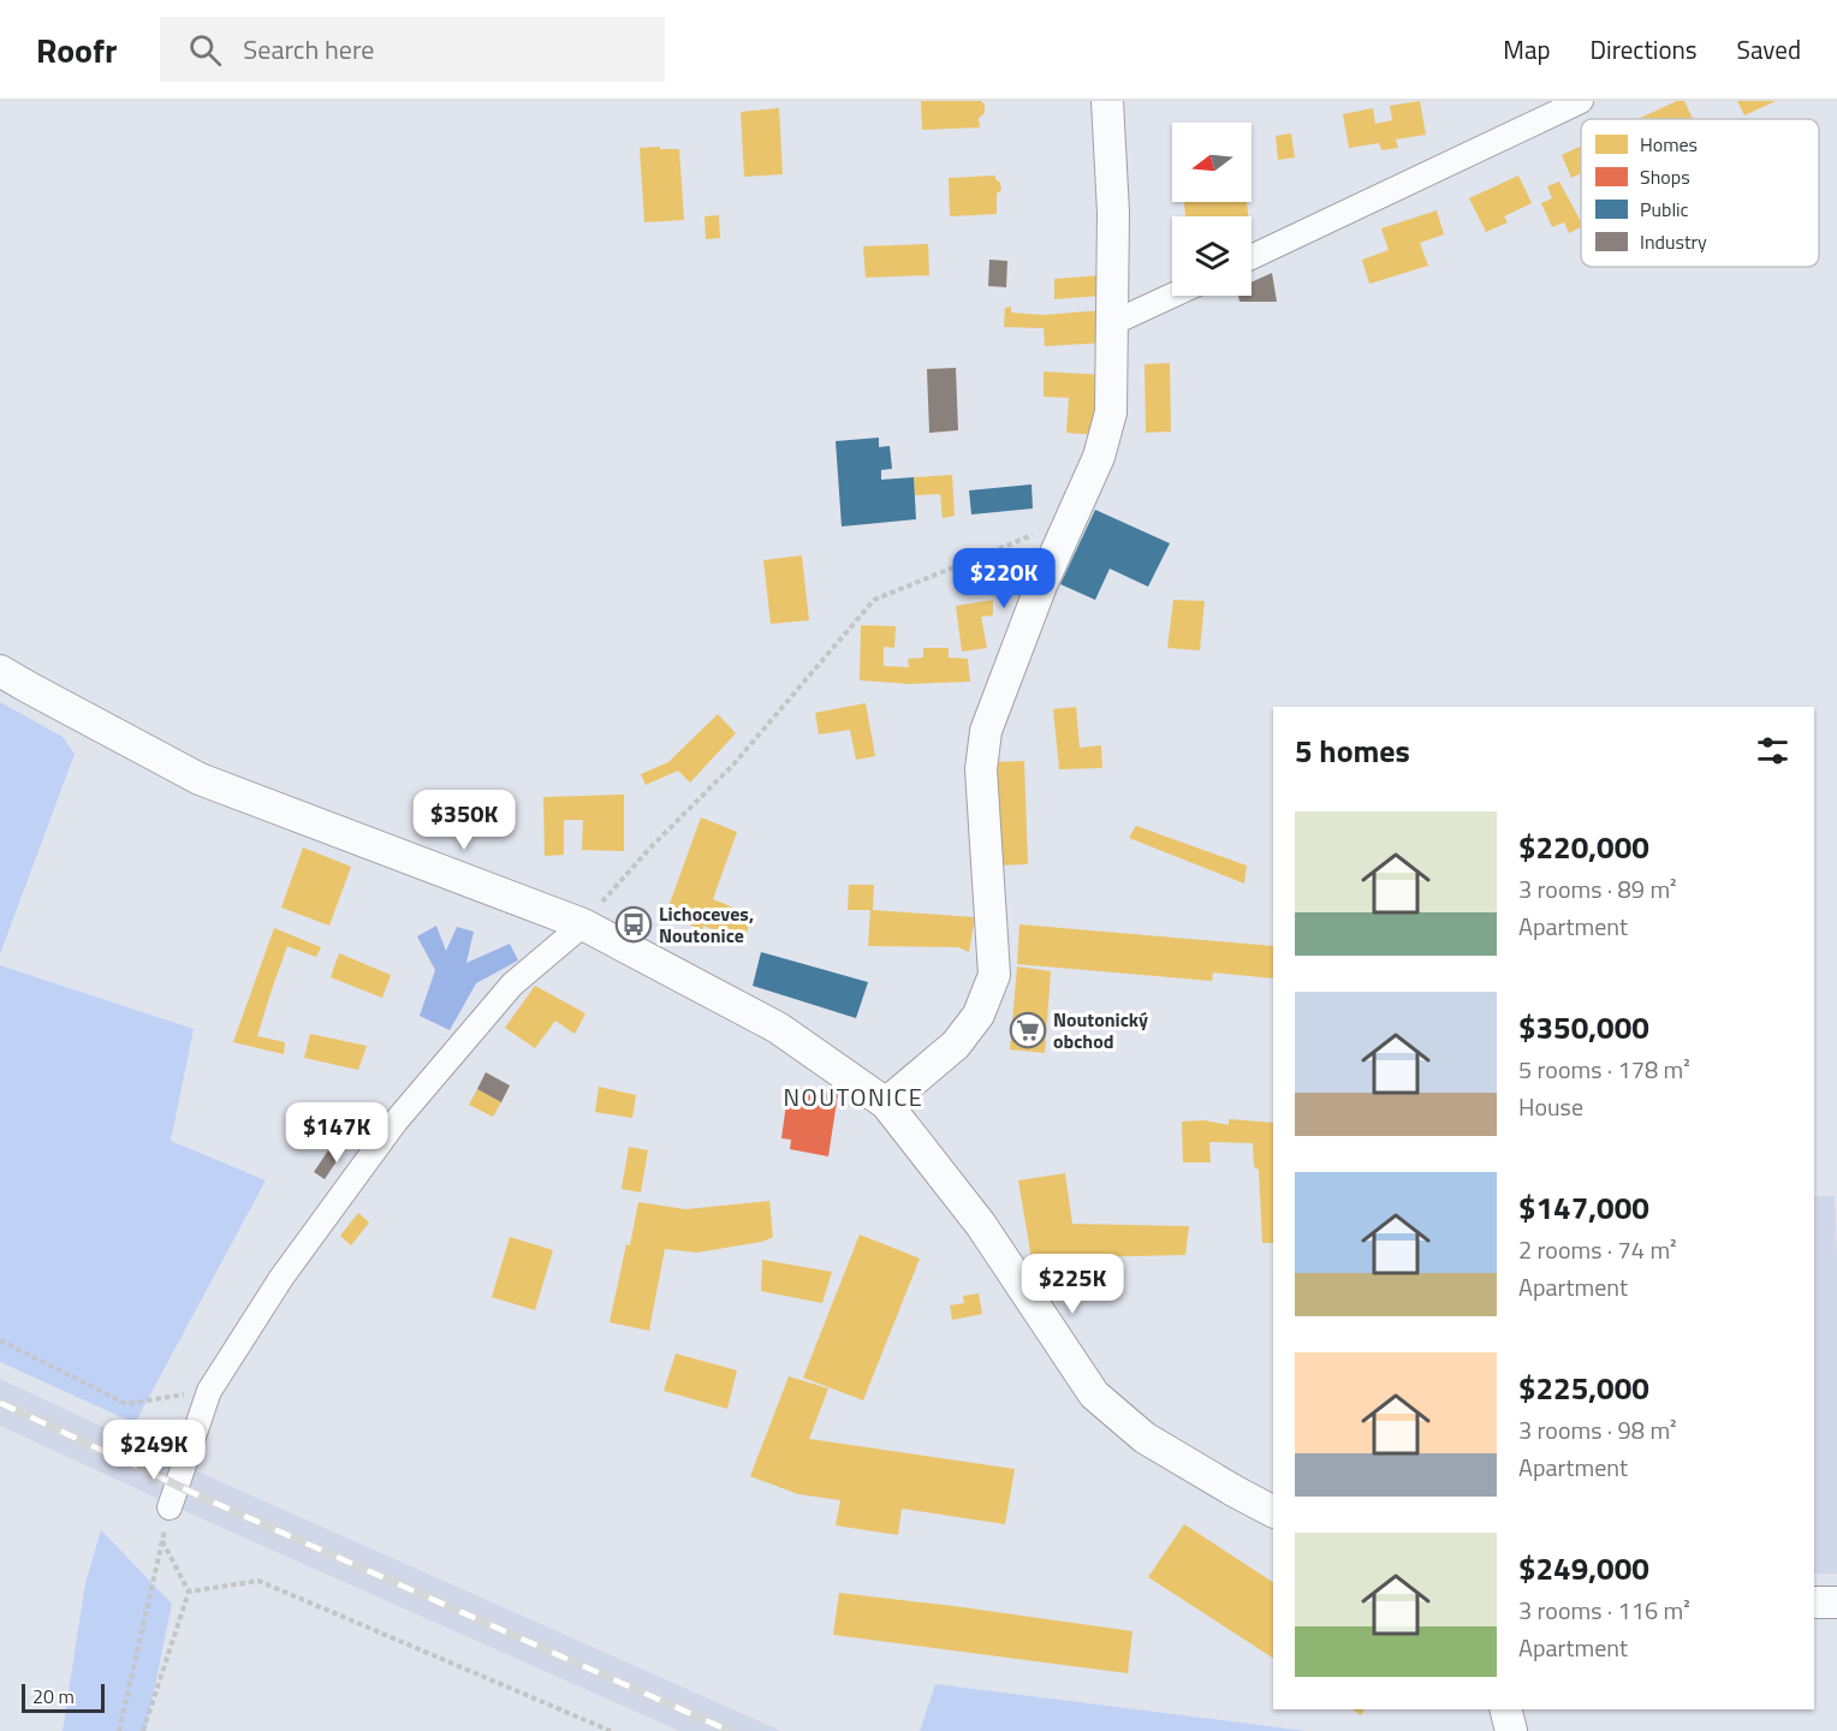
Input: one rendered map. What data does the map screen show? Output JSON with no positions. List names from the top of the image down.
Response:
{
  "districts": ["NOUTONICE"],
  "places": {
    "bus stop": ["Lichoceves, Noutonice"],
    "supermarket": ["Noutonický obchod"]
  },
  "legend": [
    "Homes",
    "Shops",
    "Public",
    "Industry"
  ],
  "scale_bar": "20 m",
  "north": "left",
  "page": {
    "header": "Roofr",
    "search": "Search here",
    "nav": ["Map", "Directions", "Saved"],
    "price": [
      "$220K",
      "$350K",
      "$147K",
      "$225K",
      "$249K"
    ],
    "heading": "5 homes",
    "list": [
      {
        "name": "$220,000",
        "note": "3 rooms · 89 m² · Apartment"
      },
      {
        "name": "$350,000",
        "note": "5 rooms · 178 m² · House"
      },
      {
        "name": "$147,000",
        "note": "2 rooms · 74 m² · Apartment"
      },
      {
        "name": "$225,000",
        "note": "3 rooms · 98 m² · Apartment"
      },
      {
        "name": "$249,000",
        "note": "3 rooms · 116 m² · Apartment"
      }
    ],
    "scale": "20 m"
  }
}
